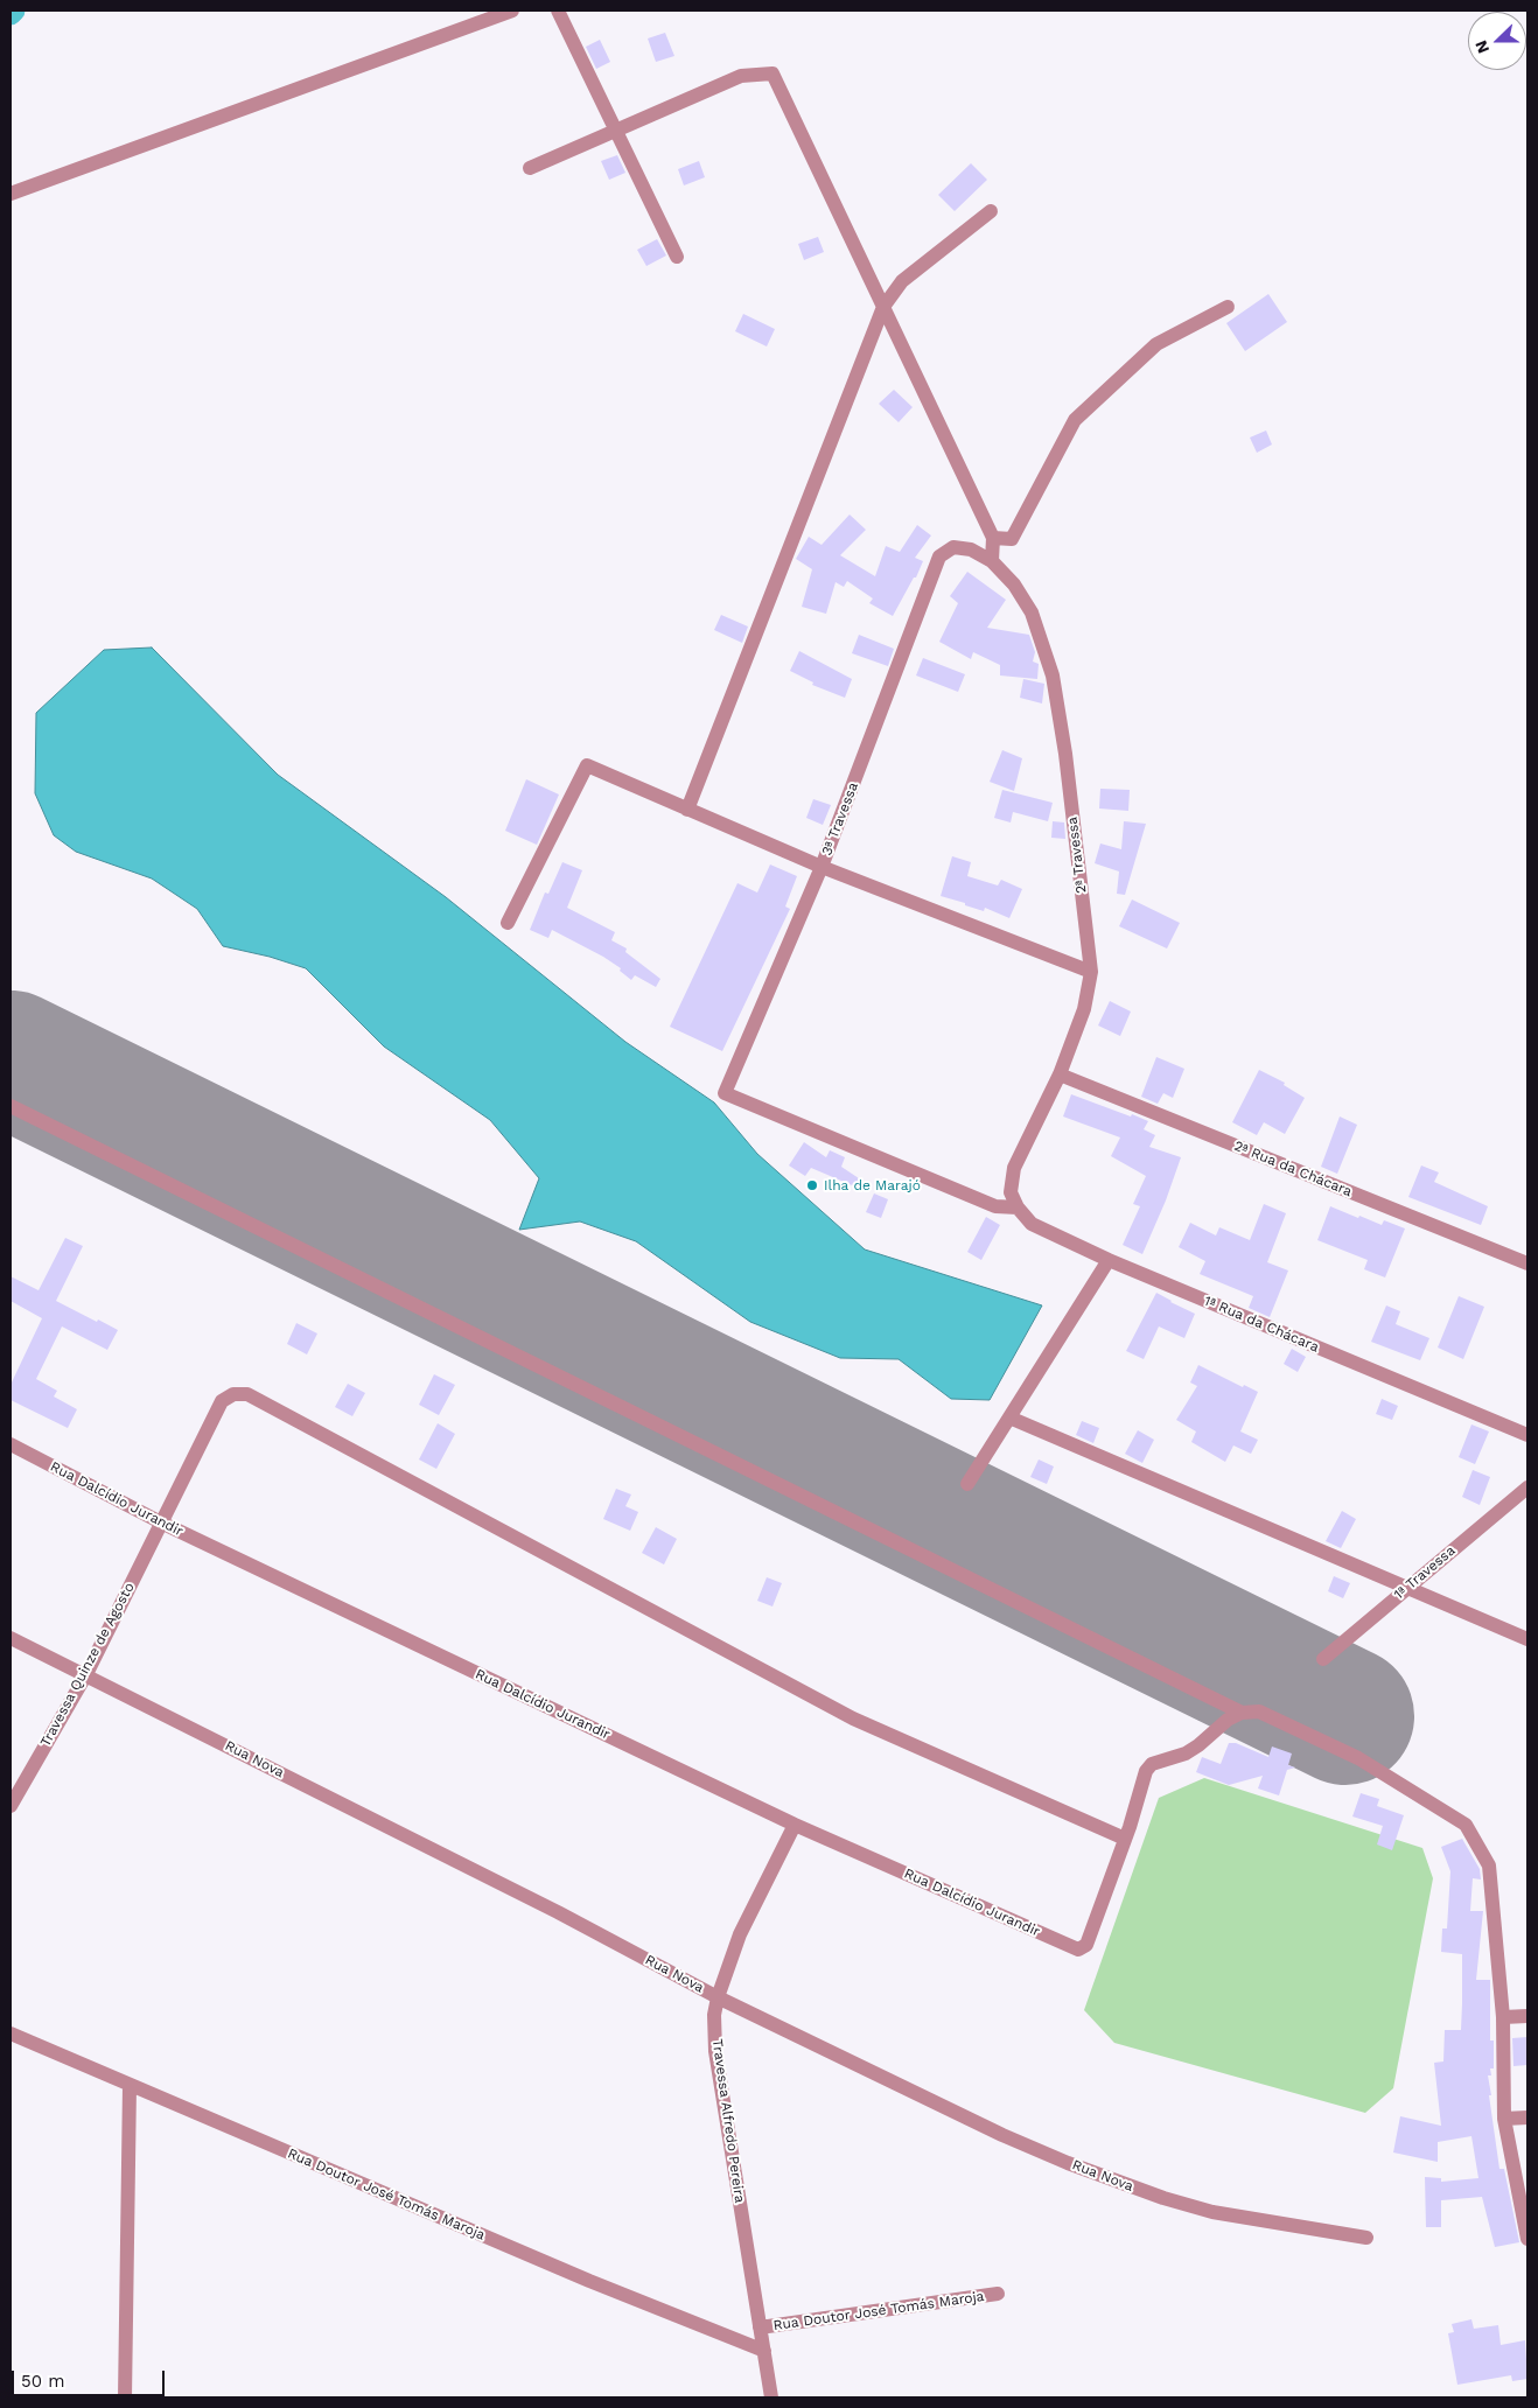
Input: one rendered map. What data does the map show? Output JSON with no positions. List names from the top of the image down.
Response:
{
  "streets": {
    "street": [
      "3ª Travessa",
      "2ª Travessa",
      "2ª Rua da Chácara",
      "1ª Rua da Chácara",
      "Rua Dalcídio Jurandir",
      "1ª Travessa",
      "Travessa Quinze de Agosto",
      "Rua Nova",
      "Travessa Alfredo Pereira",
      "Rua Doutor José Tomás Maroja"
    ]
  },
  "crossings": [
    ["3ª Travessa", "2ª Travessa"],
    ["3ª Travessa", "1ª Rua da Chácara"],
    ["2ª Travessa", "2ª Rua da Chácara"],
    ["2ª Travessa", "1ª Rua da Chácara"],
    ["Rua Dalcídio Jurandir", "Travessa Quinze de Agosto"],
    ["Rua Dalcídio Jurandir", "Travessa Alfredo Pereira"],
    ["Travessa Quinze de Agosto", "Rua Nova"],
    ["Rua Nova", "Travessa Alfredo Pereira"],
    ["Travessa Alfredo Pereira", "Rua Doutor José Tomás Maroja"]
  ],
  "places": ["Ilha de Marajó"],
  "scale_bar": "50 m",
  "north": "left"
}
